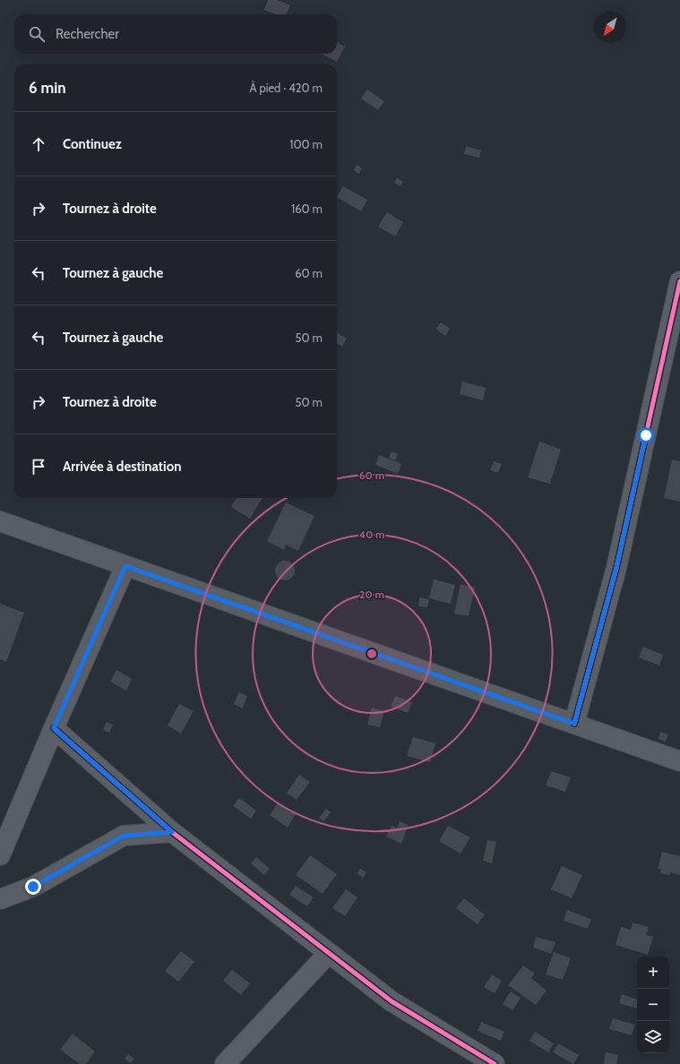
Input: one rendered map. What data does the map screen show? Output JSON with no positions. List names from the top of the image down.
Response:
{
  "north": "bottom left",
  "page": {
    "search": "Rechercher",
    "heading": ["6 min", "À pied · 420 m"],
    "list": [
      ["Continuez", "100 m"],
      ["Tournez à droite", "160 m"],
      ["Tournez à gauche", "60 m"],
      ["Tournez à gauche", "50 m"],
      ["Tournez à droite", "50 m"],
      "Arrivée à destination"
    ],
    "map_buttons": ["+", "−"]
  },
  "rings": ["60 m", "40 m", "20 m"]
}
